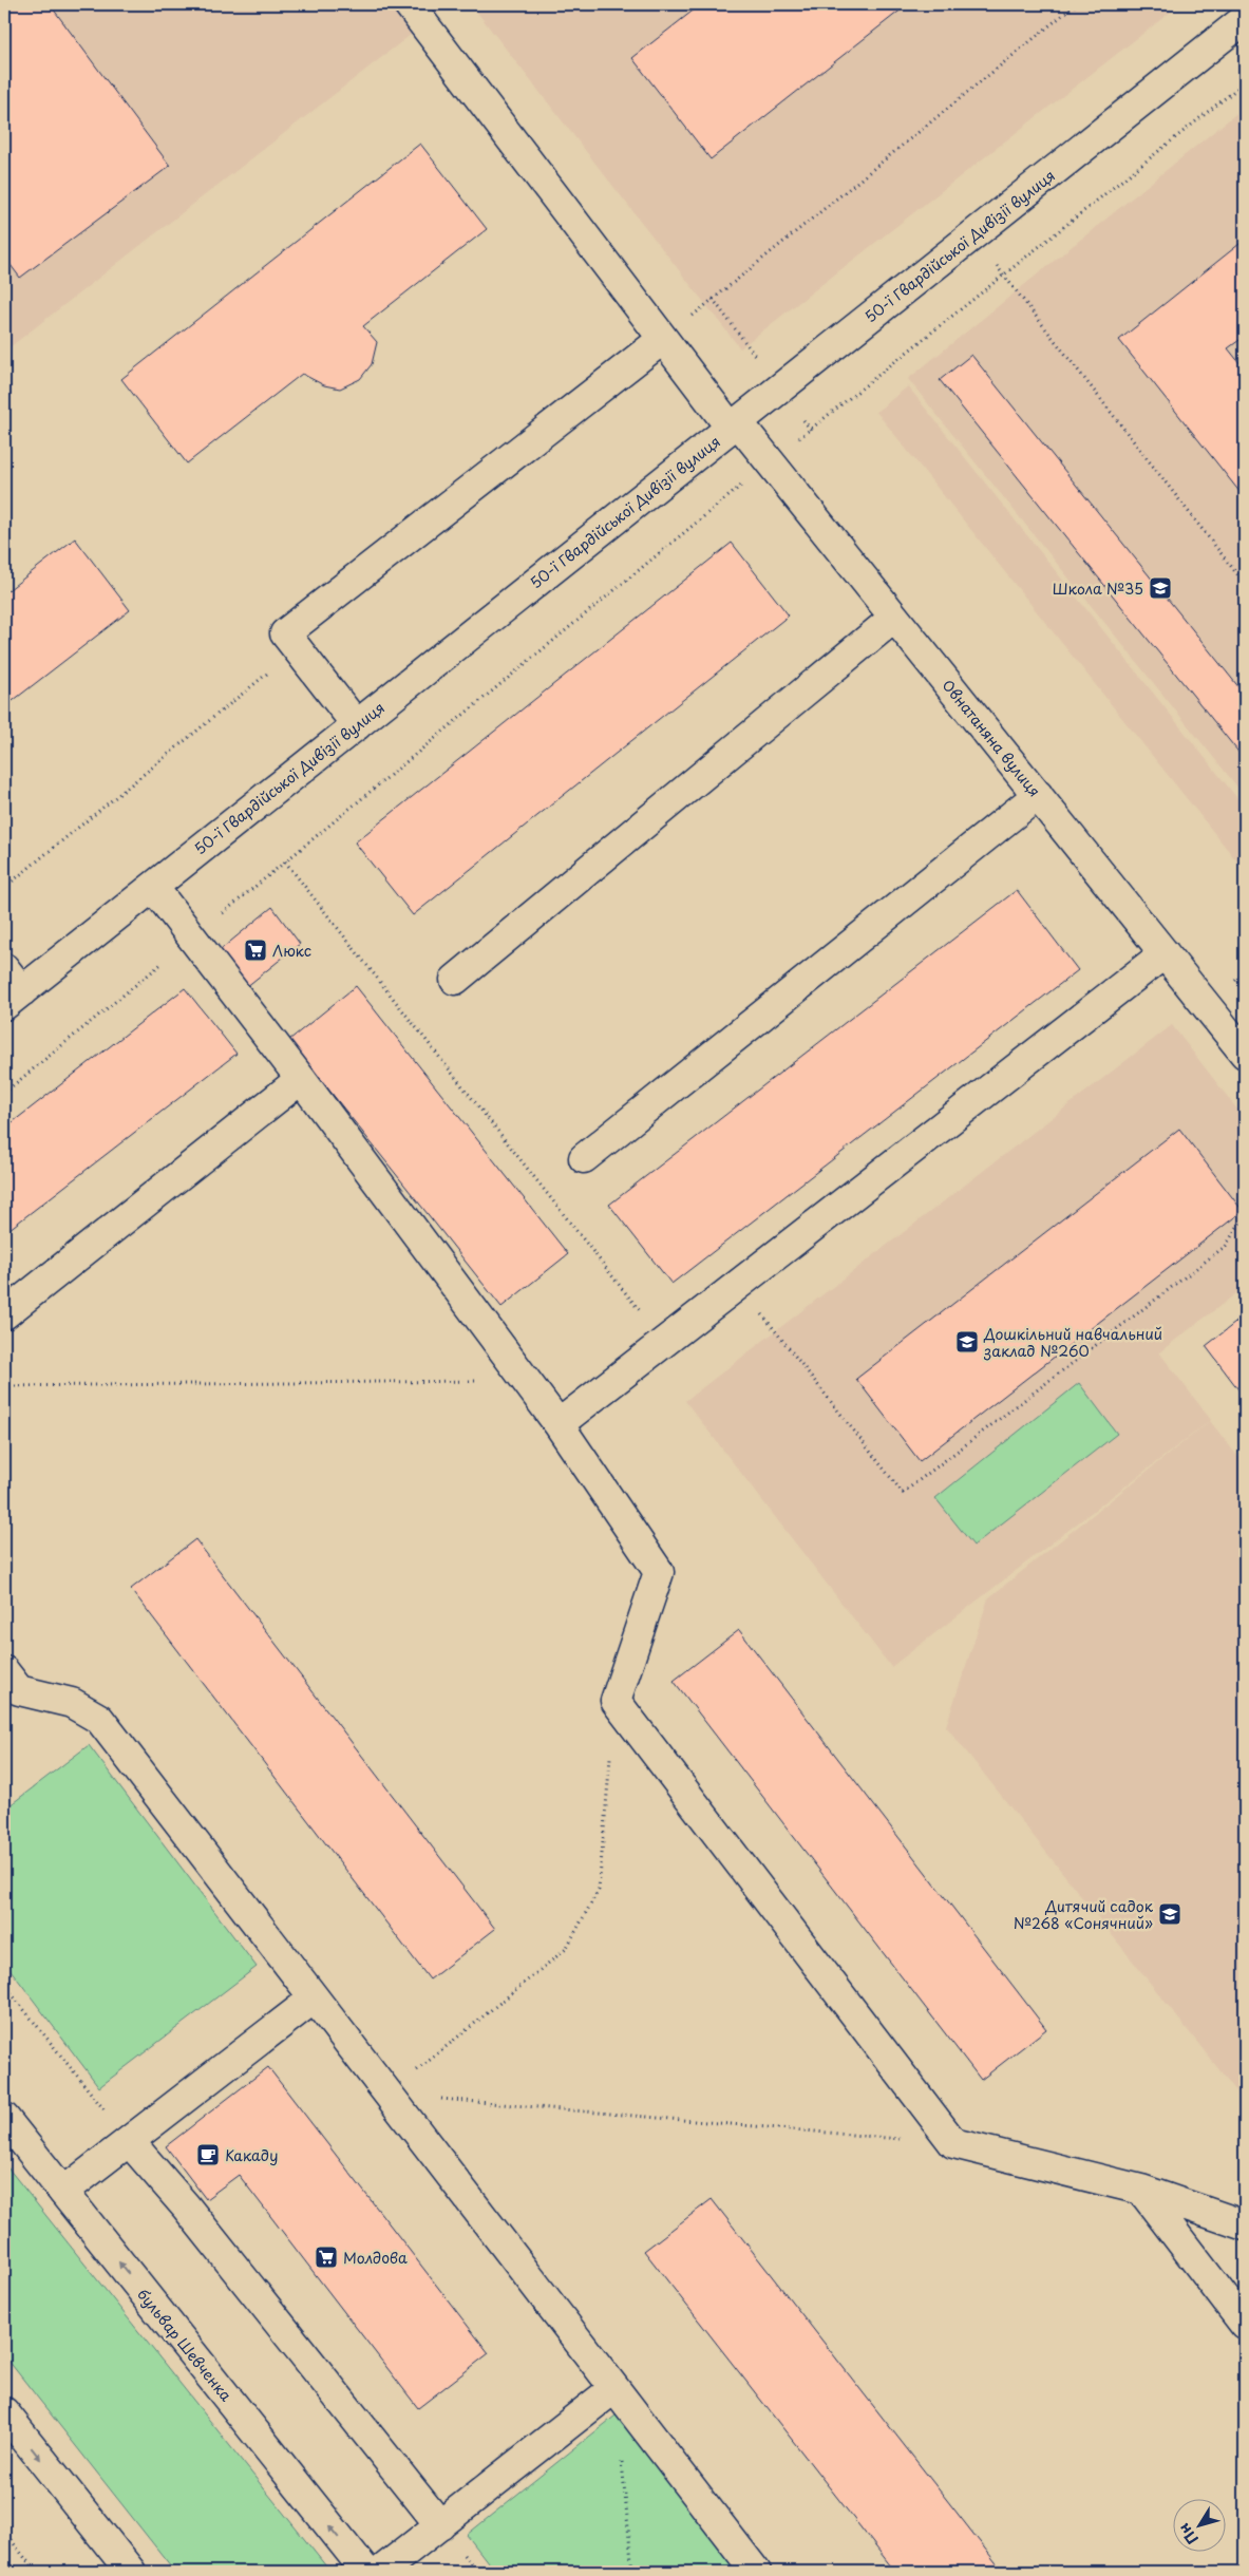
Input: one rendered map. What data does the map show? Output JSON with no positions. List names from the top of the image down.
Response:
{
  "streets": {
    "street": ["50-ї Гвардійської Дивізії вулиця", "Овнатаняна вулиця", "бульвар Шевченка"]
  },
  "crossings": [
    ["50-ї Гвардійської Дивізії вулиця", "Овнатаняна вулиця"]
  ],
  "places": {
    "school or university": ["Школа №35", "Дошкільний навчальний заклад №260", "Дитячий садок №268 «Сонячний»"],
    "supermarket": ["Люкс", "Молдова"],
    "cafe": ["Какаду"]
  },
  "north": "bottom left"
}
